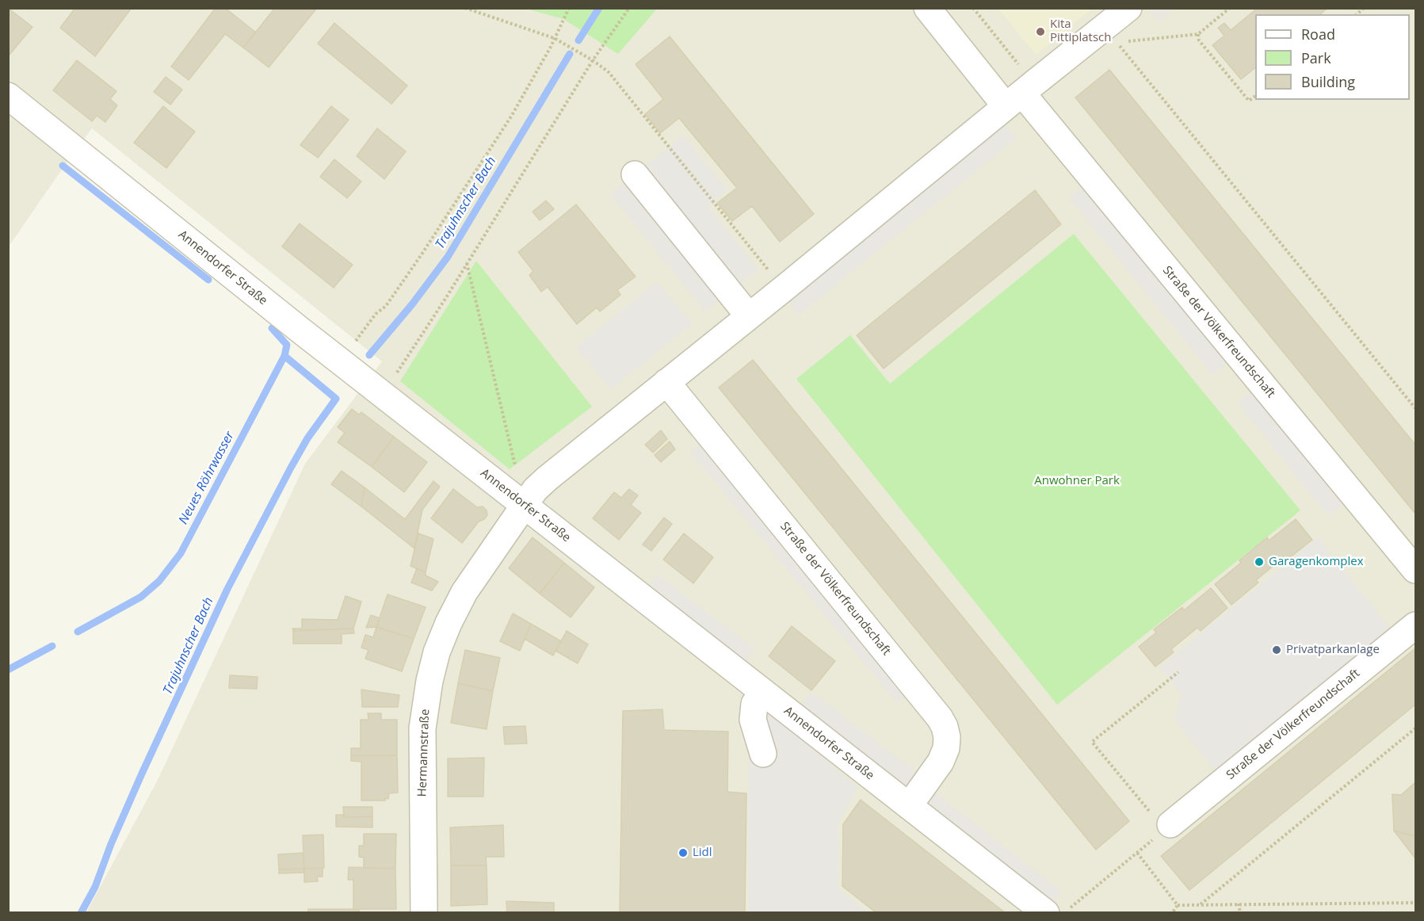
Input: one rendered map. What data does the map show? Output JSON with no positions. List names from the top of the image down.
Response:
{
  "streets": {
    "street": ["Annendorfer Straße", "Straße der Völkerfreundschaft", "Hermannstraße"]
  },
  "crossings": [
    ["Annendorfer Straße", "Straße der Völkerfreundschaft"],
    ["Annendorfer Straße", "Hermannstraße"]
  ],
  "water": ["Trajuhnscher Bach", "Neues Röhrwasser"],
  "parks": ["Anwohner Park"],
  "places": [
    "Kita Pittiplatsch",
    "Garagenkomplex",
    "Privatparkanlage",
    "Lidl"
  ],
  "legend": ["Road", "Park", "Building"]
}
